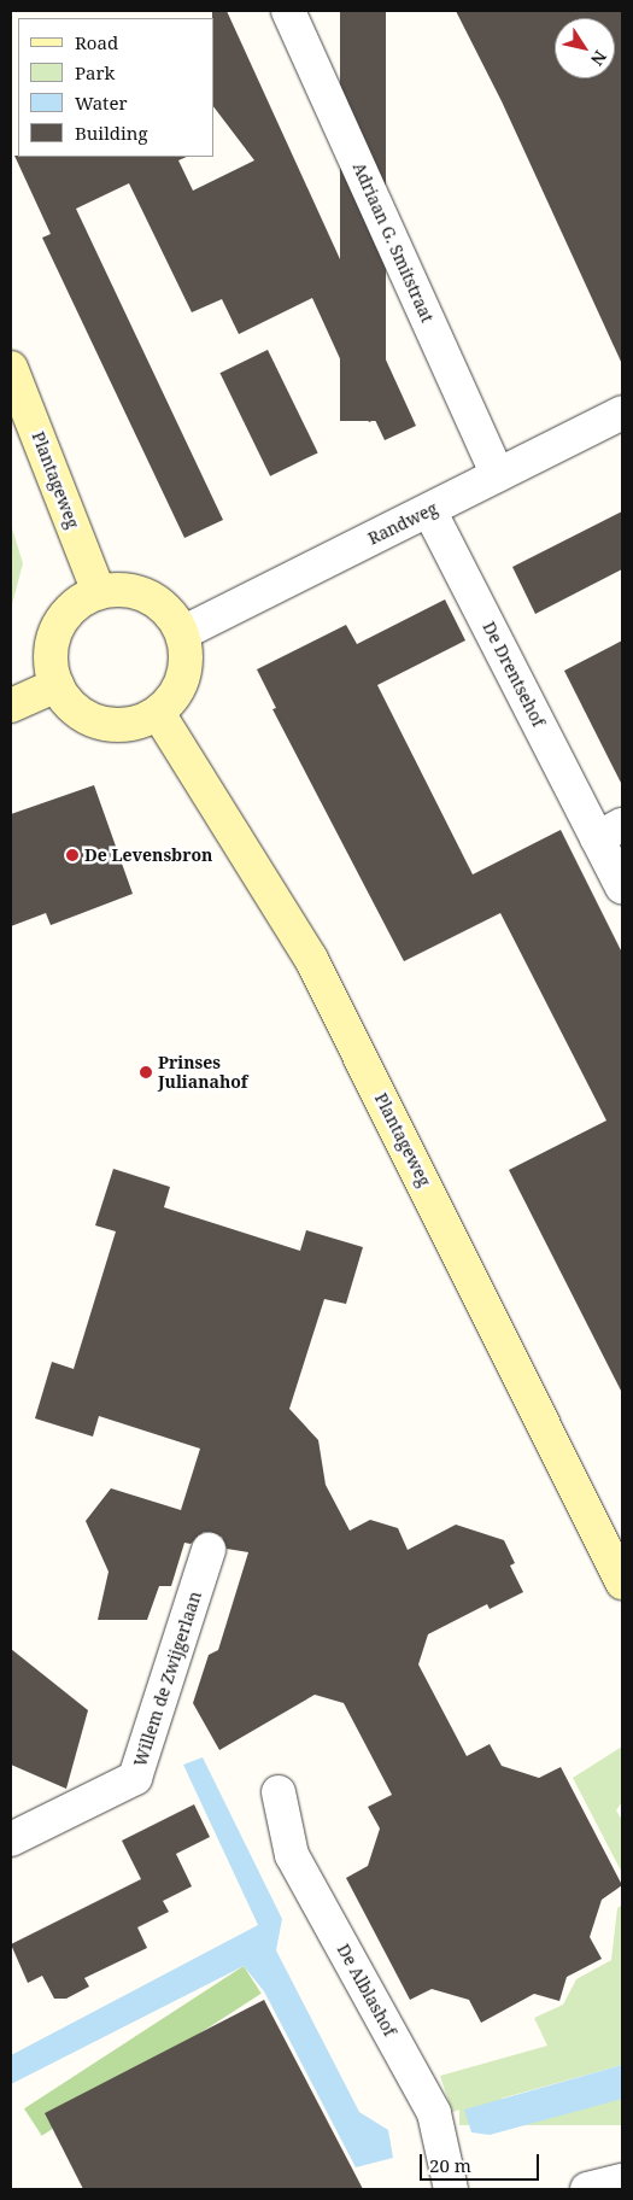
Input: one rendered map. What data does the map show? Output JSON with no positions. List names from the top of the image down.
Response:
{
  "streets": {
    "street": [
      "Adriaan G. Smitstraat",
      "Plantageweg",
      "Randweg",
      "De Drentsehof",
      "Willem de Zwijgerlaan",
      "De Alblashof"
    ]
  },
  "crossings": [
    ["Adriaan G. Smitstraat", "Randweg"],
    ["Plantageweg", "Randweg"],
    ["Randweg", "De Drentsehof"]
  ],
  "places": ["De Levensbron", "Prinses Julianahof"],
  "legend": [
    "Road",
    "Park",
    "Water",
    "Building"
  ],
  "scale_bar": "20 m",
  "north": "bottom right"
}
